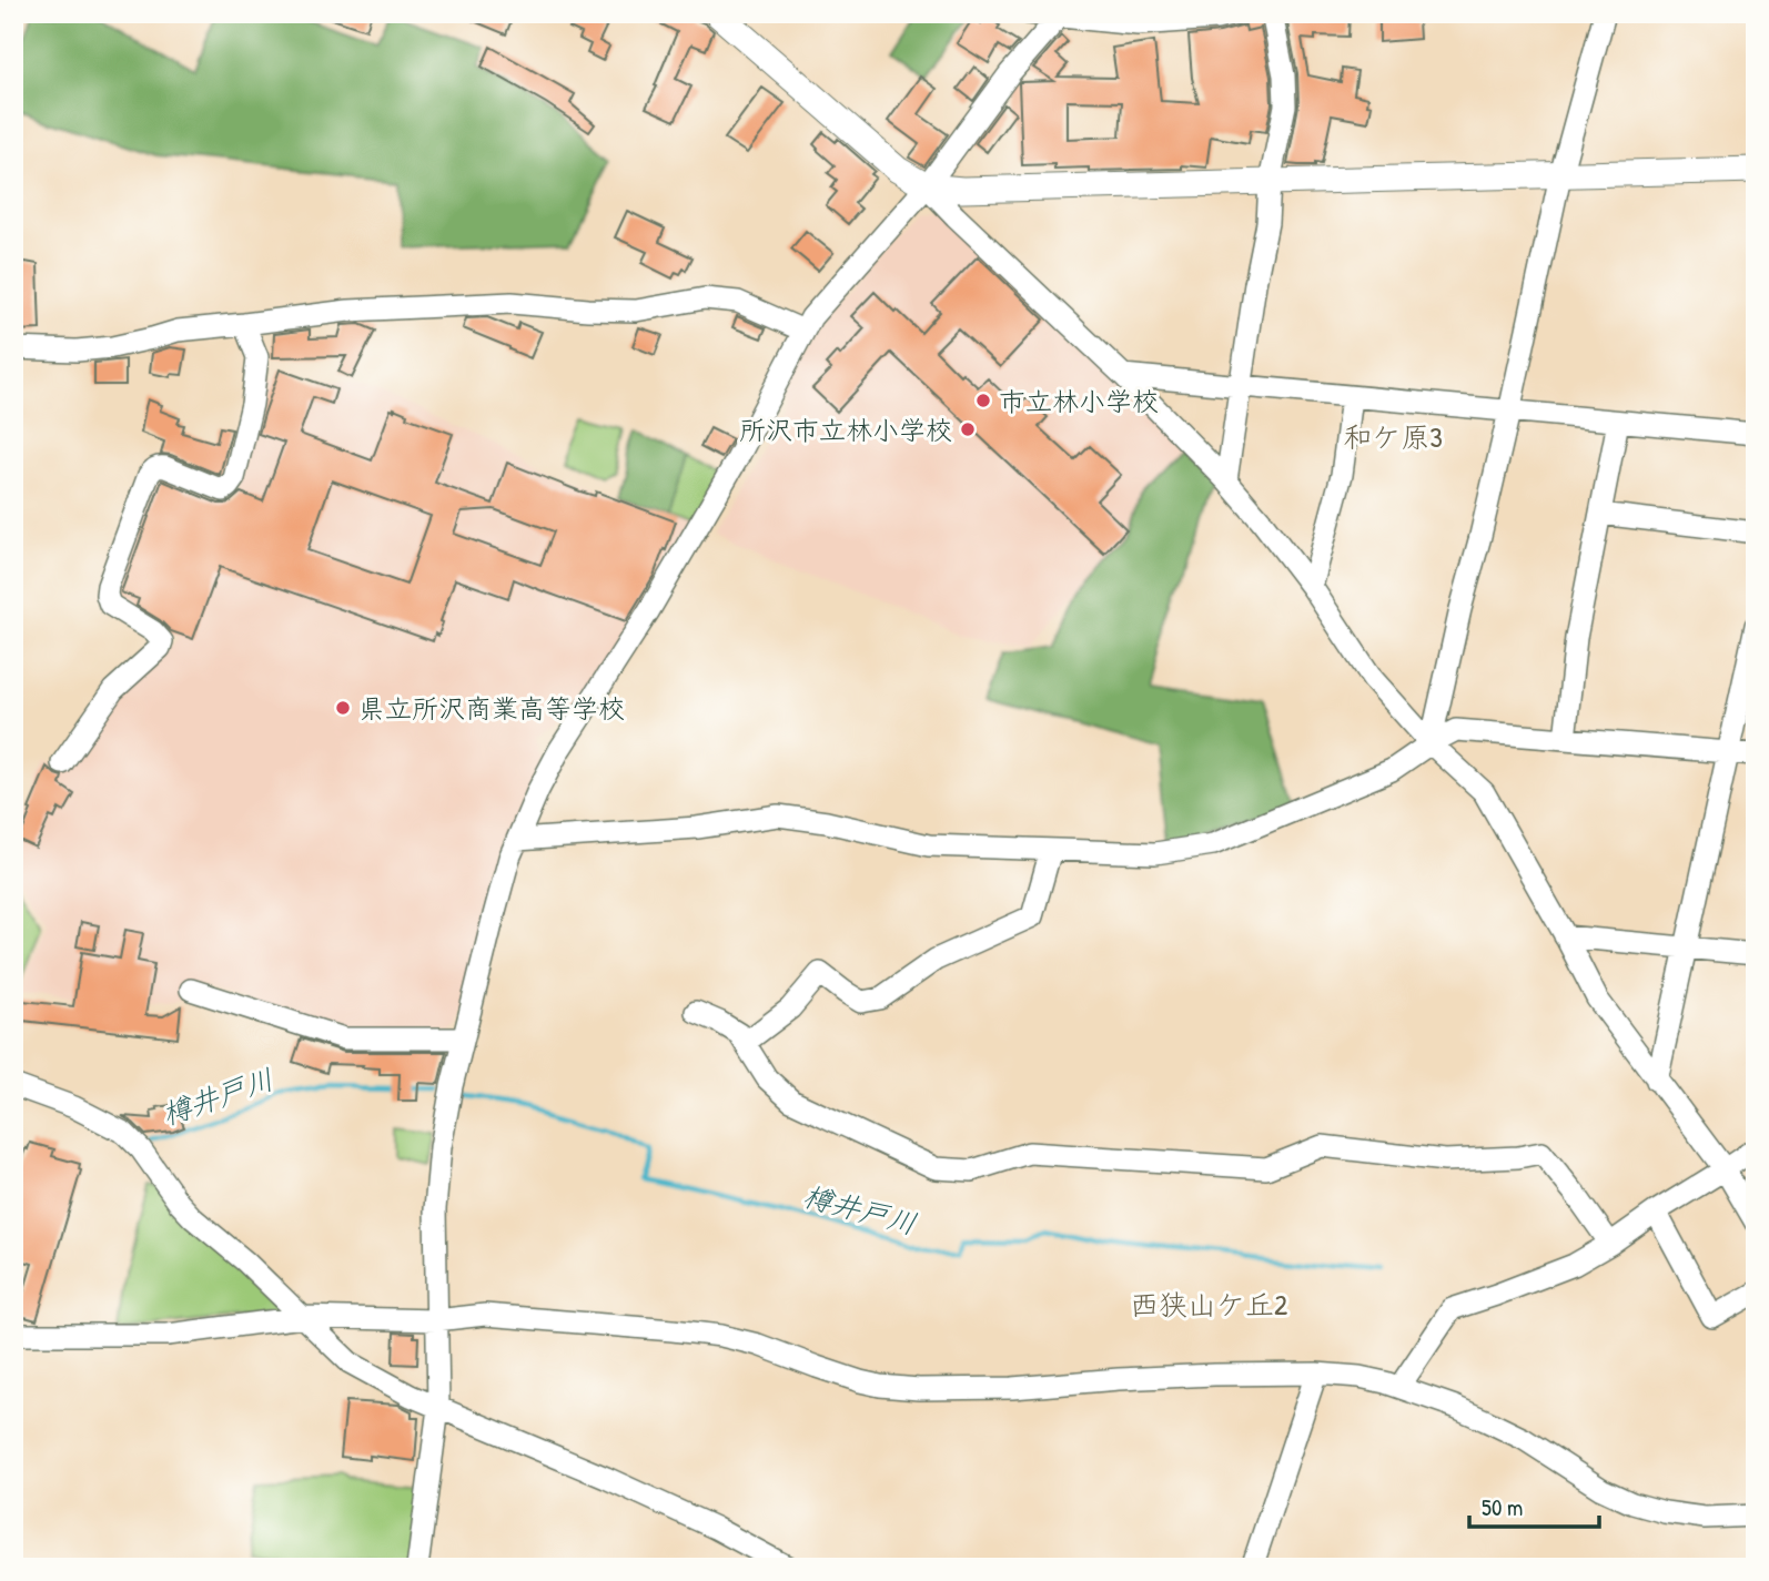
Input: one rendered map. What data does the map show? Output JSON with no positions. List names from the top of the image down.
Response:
{
  "districts": ["和ケ原3", "西狭山ケ丘2"],
  "water": ["樽井戸川"],
  "places": ["市立林小学校", "所沢市立林小学校", "県立所沢商業高等学校"],
  "scale_bar": "50 m"
}
